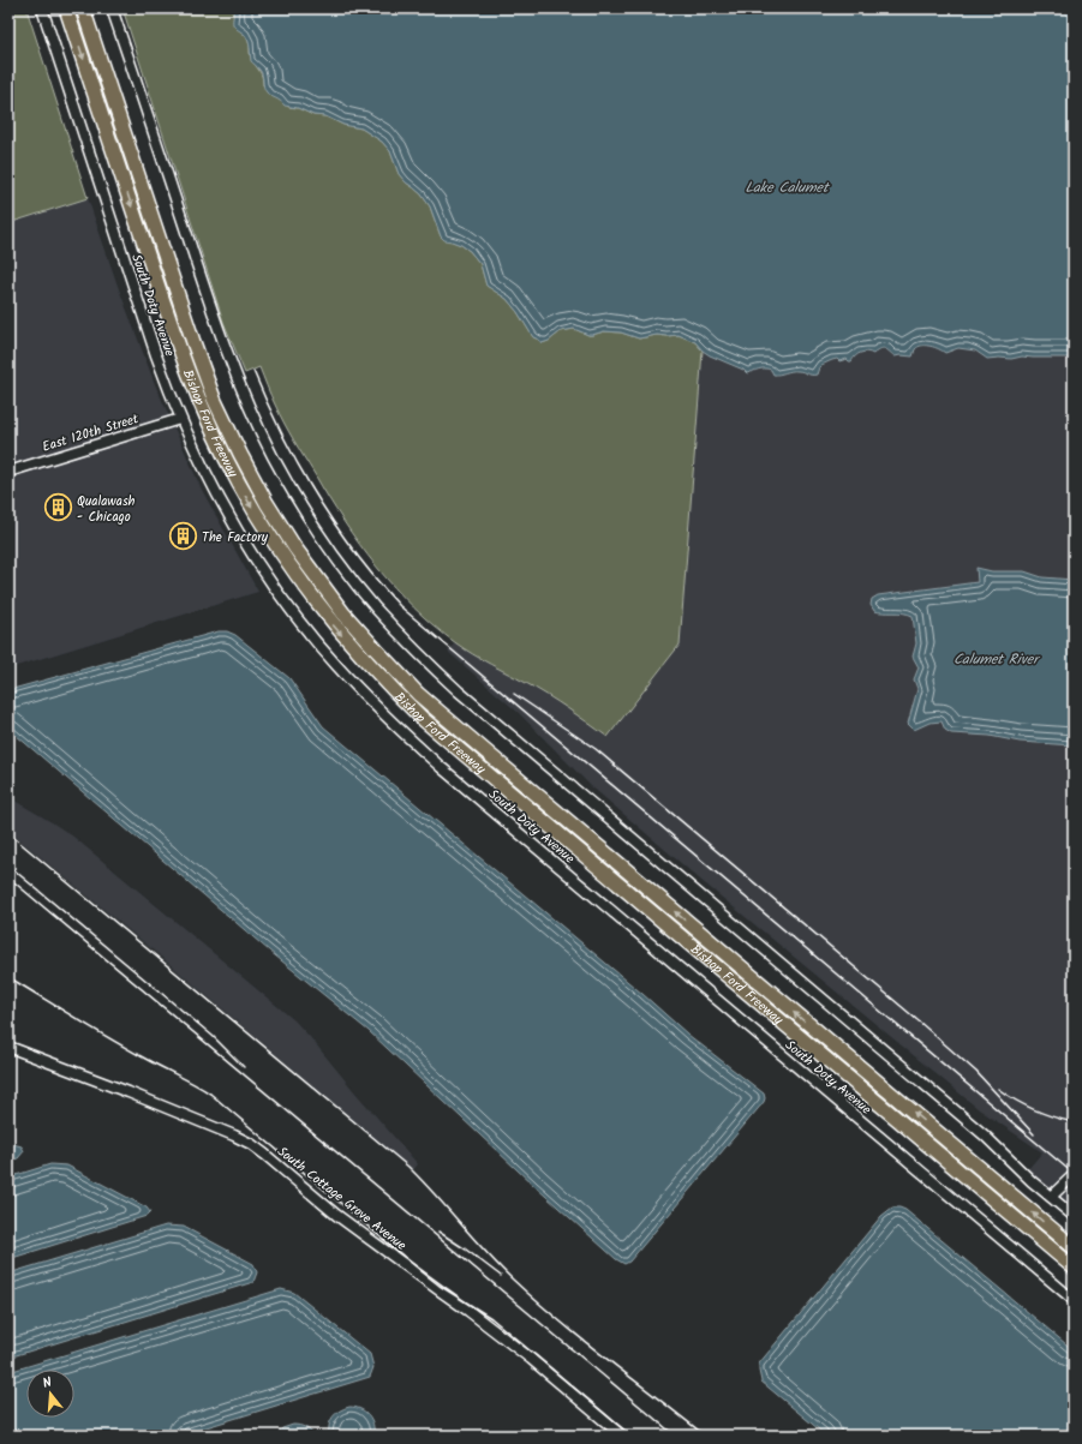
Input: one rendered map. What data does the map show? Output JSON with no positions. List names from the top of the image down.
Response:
{
  "streets": {
    "highway": ["Bishop Ford Freeway"],
    "street": ["South Doty Avenue", "East 120th Street", "South Cottage Grove Avenue"]
  },
  "crossings": [
    ["South Doty Avenue", "East 120th Street"]
  ],
  "water": ["Lake Calumet", "Calumet River"],
  "places": {
    "building": ["Qualawash - Chicago", "The Factory"]
  },
  "north": "top"
}
